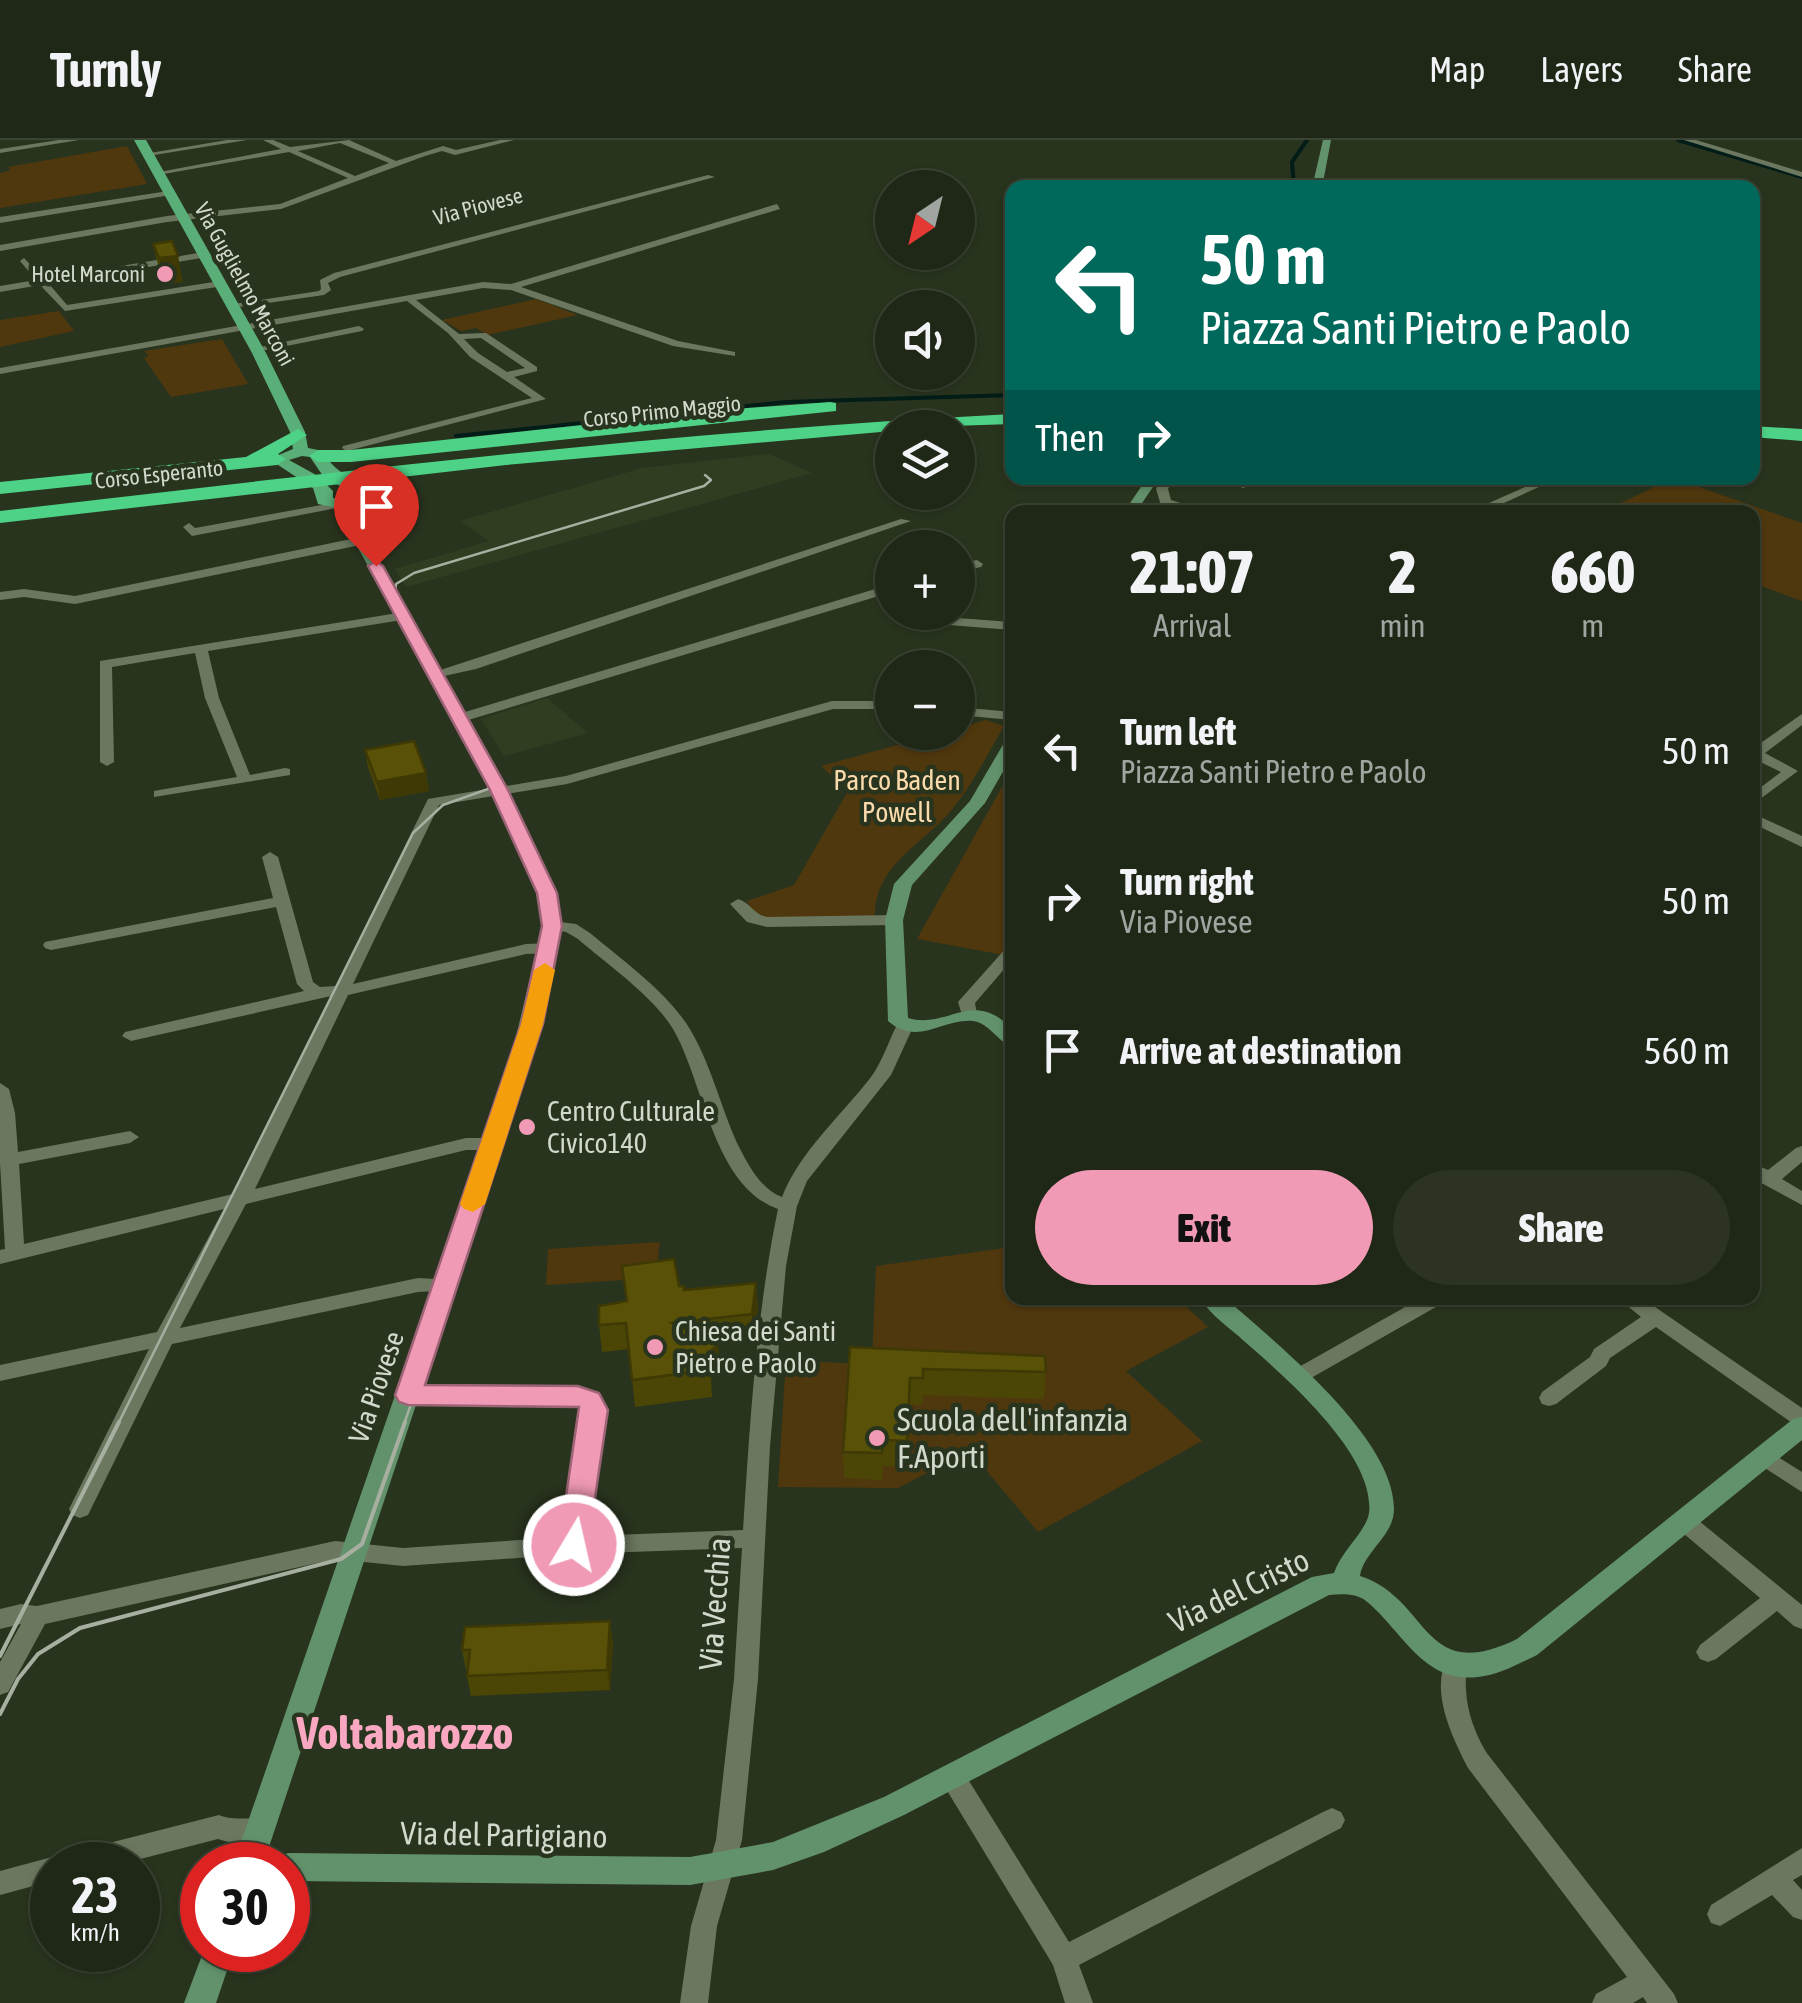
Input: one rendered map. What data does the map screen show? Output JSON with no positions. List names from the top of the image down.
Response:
{
  "streets": {
    "highway": ["Corso Primo Maggio", "Corso Esperanto"],
    "main road": ["Via Piovese", "Via Guglielmo Marconi"],
    "street": ["Via del Cristo", "Via Vecchia", "Via del Partigiano"]
  },
  "crossings": [
    ["Via Piovese", "Via Guglielmo Marconi"],
    ["Via Piovese", "Corso Primo Maggio"],
    ["Via Piovese", "Corso Esperanto"],
    ["Via Guglielmo Marconi", "Corso Primo Maggio"],
    ["Via Guglielmo Marconi", "Corso Esperanto"],
    ["Corso Primo Maggio", "Corso Esperanto"],
    ["Via del Cristo", "Via Vecchia"],
    ["Via del Cristo", "Via del Partigiano"],
    ["Via Vecchia", "Via del Partigiano"]
  ],
  "districts": ["Voltabarozzo"],
  "parks": ["Parco Baden Powell"],
  "places": [
    "Hotel Marconi",
    "Centro Culturale Civico140",
    "Chiesa dei Santi Pietro e Paolo",
    "Scuola dell'infanzia F.Aporti"
  ],
  "north": "bottom left",
  "page": {
    "header": "Turnly",
    "nav": ["Map", "Layers", "Share"],
    "map_buttons": ["+", "−"],
    "turn": ["50 m", "Piazza Santi Pietro e Paolo"],
    "then": "Then",
    "eta": [
      "21:07",
      "Arrival",
      "2",
      "min",
      "660",
      "m"
    ],
    "list": [
      {
        "name": "Turn left",
        "note": "Piazza Santi Pietro e Paolo",
        "value": "50 m"
      },
      {
        "name": "Turn right",
        "note": "Via Piovese",
        "value": "50 m"
      },
      {
        "name": "Arrive at destination",
        "value": "560 m"
      }
    ],
    "buttons": ["Exit", "Share"],
    "speed": "23 km/h",
    "limit": "30"
  }
}
